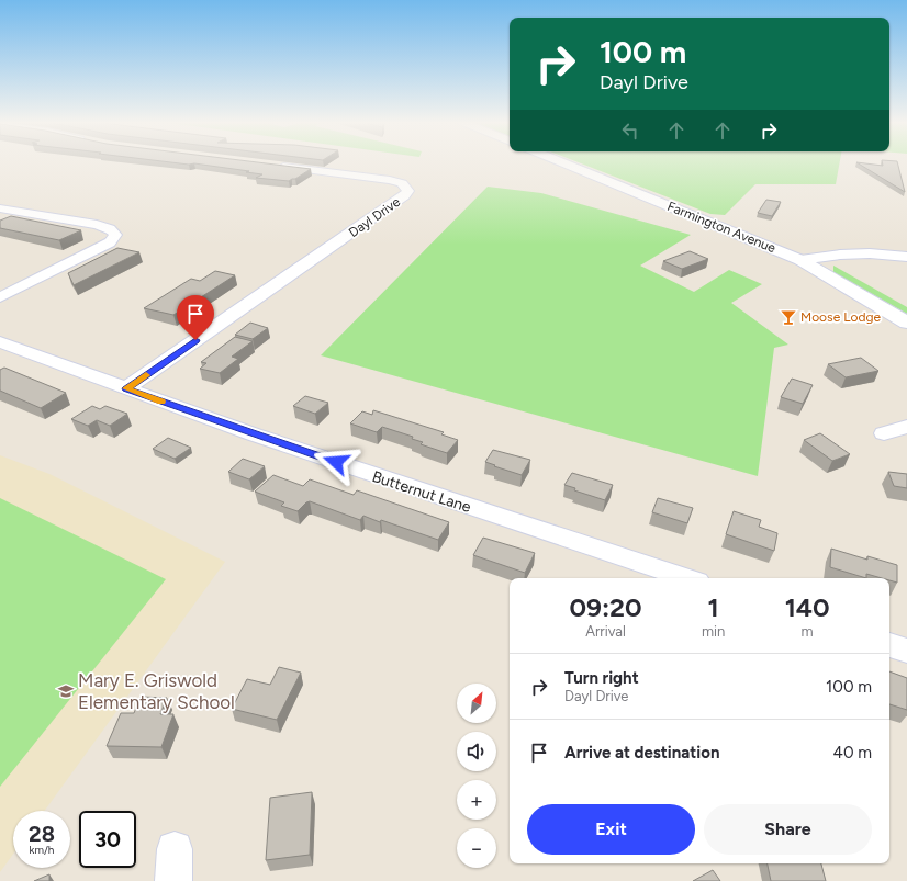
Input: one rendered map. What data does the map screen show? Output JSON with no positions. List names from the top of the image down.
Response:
{
  "streets": {
    "main road": ["Farmington Avenue"],
    "street": ["Dayl Drive", "Butternut Lane"]
  },
  "crossings": [
    ["Dayl Drive", "Butternut Lane"]
  ],
  "places": {
    "bar": ["Moose Lodge"],
    "school or university": ["Mary E. Griswold Elementary School"]
  },
  "north": "top right",
  "page": {
    "turn": ["100 m", "Dayl Drive"],
    "eta": [
      "09:20",
      "Arrival",
      "1",
      "min",
      "140",
      "m"
    ],
    "list": [
      {
        "name": "Turn right",
        "note": "Dayl Drive",
        "value": "100 m"
      },
      {
        "name": "Arrive at destination",
        "value": "40 m"
      }
    ],
    "map_buttons": ["+", "−"],
    "buttons": ["Exit", "Share"],
    "speed": "28 km/h",
    "limit": "30"
  }
}
